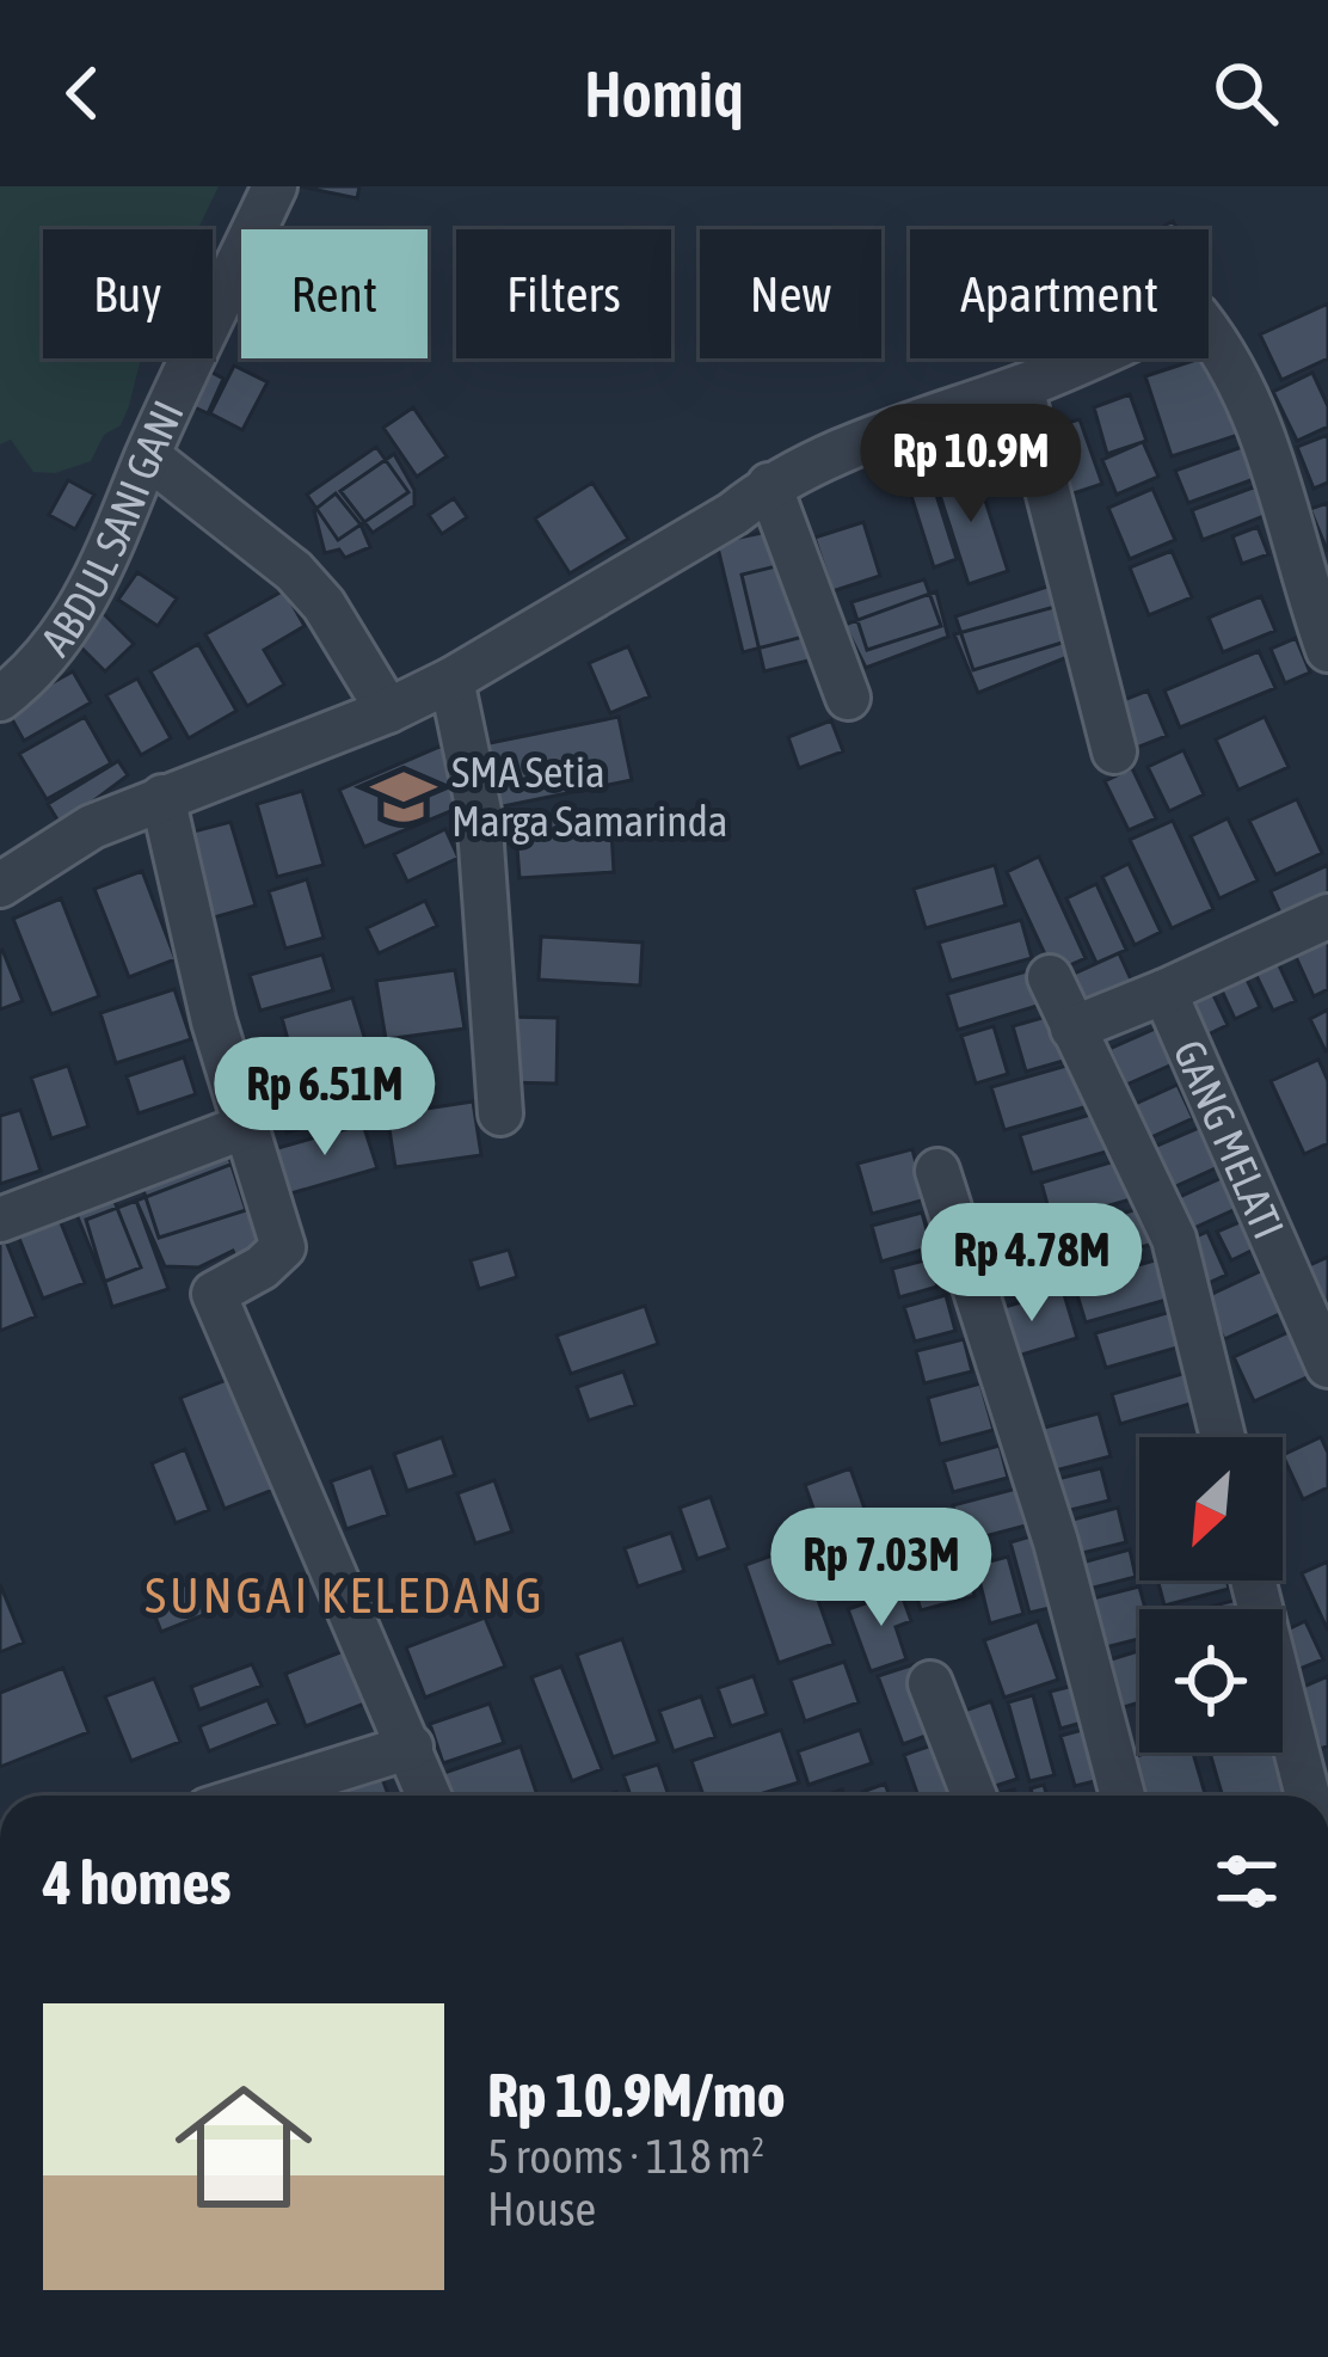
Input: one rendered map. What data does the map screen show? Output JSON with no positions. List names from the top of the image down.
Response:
{
  "streets": {
    "street": ["ABDUL SANI GANI", "GANG MELATI"]
  },
  "districts": ["SUNGAI KELEDANG"],
  "places": {
    "school or university": ["SMA Setia Marga Samarinda"]
  },
  "north": "bottom left",
  "page": {
    "header": "Homiq",
    "chip": [
      "Buy",
      "Rent",
      "Filters",
      "New",
      "Apartment"
    ],
    "price": [
      "Rp 10.9M",
      "Rp 6.51M",
      "Rp 4.78M",
      "Rp 7.03M"
    ],
    "heading": "4 homes",
    "list": [
      {
        "name": "Rp 10.9M/mo",
        "note": "5 rooms · 118 m² · House"
      }
    ]
  }
}
